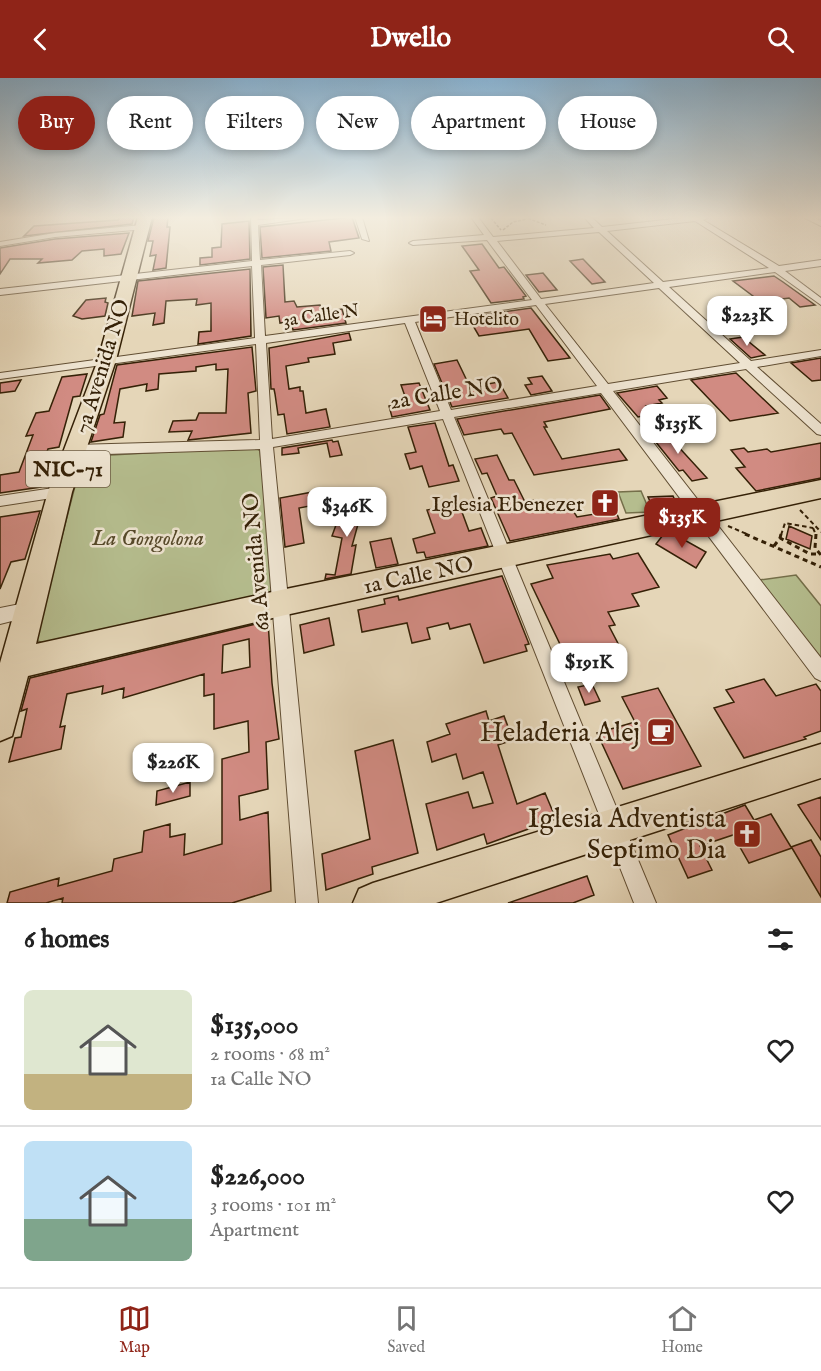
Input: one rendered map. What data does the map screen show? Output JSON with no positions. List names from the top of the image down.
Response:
{
  "streets": {
    "highway": ["7a Avenida NO", "NIC-71", "1a Calle NO"],
    "street": ["3a Calle N", "2a Calle NO", "6a Avenida NO"]
  },
  "crossings": [
    ["3a Calle N", "7a Avenida NO"],
    ["3a Calle N", "6a Avenida NO"],
    ["7a Avenida NO", "2a Calle NO"],
    ["7a Avenida NO", "1a Calle NO"],
    ["2a Calle NO", "6a Avenida NO"],
    ["6a Avenida NO", "1a Calle NO"]
  ],
  "parks": ["La Gongolona"],
  "places": {
    "hotel": ["Hotelito"],
    "church": ["Iglesia Ebenezer", "Iglesia Adventista Septimo Dia"],
    "cafe": ["Heladeria Alej"]
  },
  "page": {
    "header": "Dwello",
    "chip": [
      "Buy",
      "Rent",
      "Filters",
      "New",
      "Apartment",
      "House"
    ],
    "price": [
      "$223K",
      "$135K",
      "$346K",
      "$135K",
      "$191K",
      "$226K"
    ],
    "heading": "6 homes",
    "list": [
      {
        "name": "$135,000",
        "note": "2 rooms · 68 m² · 1a Calle NO"
      },
      {
        "name": "$226,000",
        "note": "3 rooms · 101 m² · Apartment"
      }
    ],
    "tabs": ["Map", "Saved", "Home"]
  }
}
